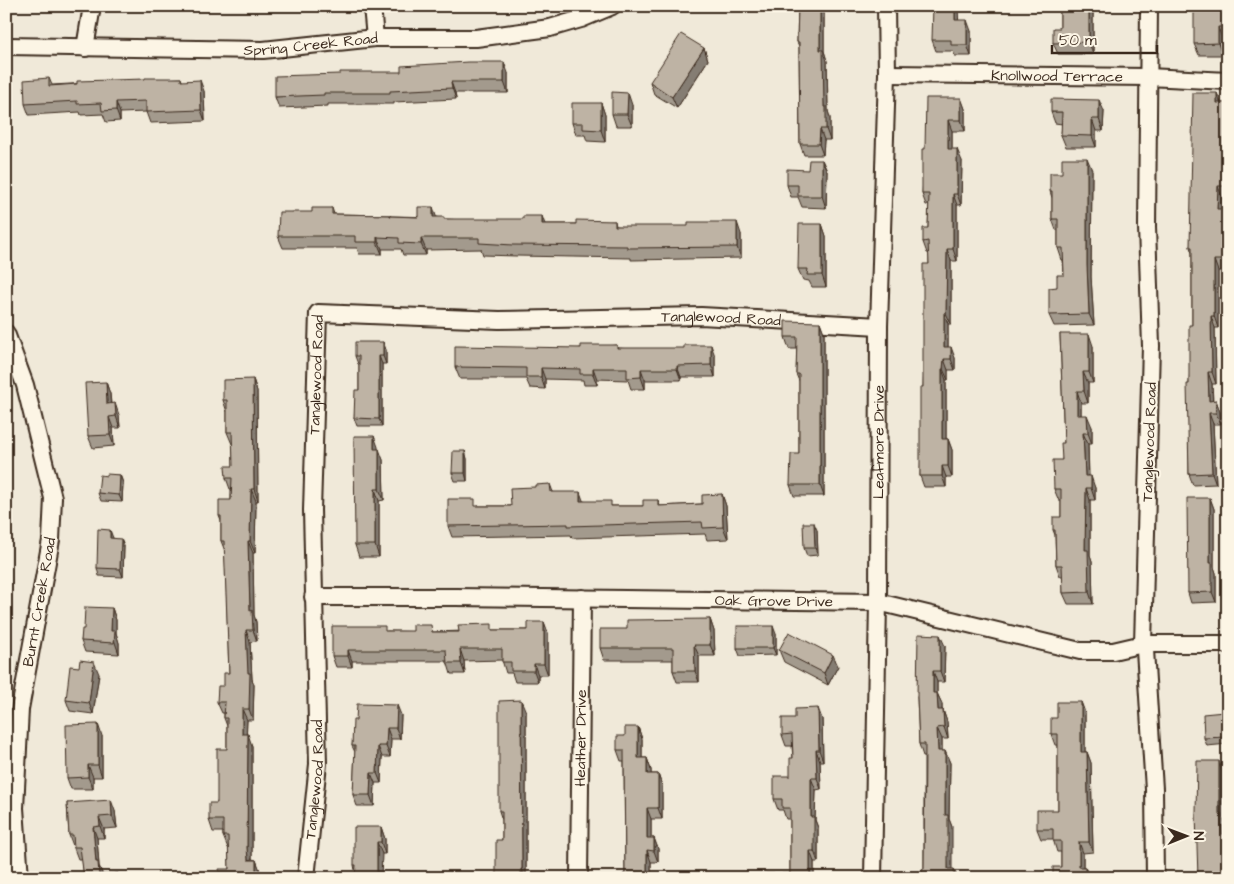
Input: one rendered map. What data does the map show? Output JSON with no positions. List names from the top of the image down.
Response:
{
  "streets": {
    "street": [
      "Spring Creek Road",
      "Knollwood Terrace",
      "Tanglewood Road",
      "Leafmore Drive",
      "Oak Grove Drive",
      "Burnt Creek Road",
      "Heather Drive"
    ]
  },
  "crossings": [
    ["Knollwood Terrace", "Tanglewood Road"],
    ["Knollwood Terrace", "Leafmore Drive"],
    ["Tanglewood Road", "Leafmore Drive"],
    ["Tanglewood Road", "Oak Grove Drive"],
    ["Leafmore Drive", "Oak Grove Drive"],
    ["Oak Grove Drive", "Heather Drive"]
  ],
  "scale_bar": "50 m",
  "north": "right"
}
